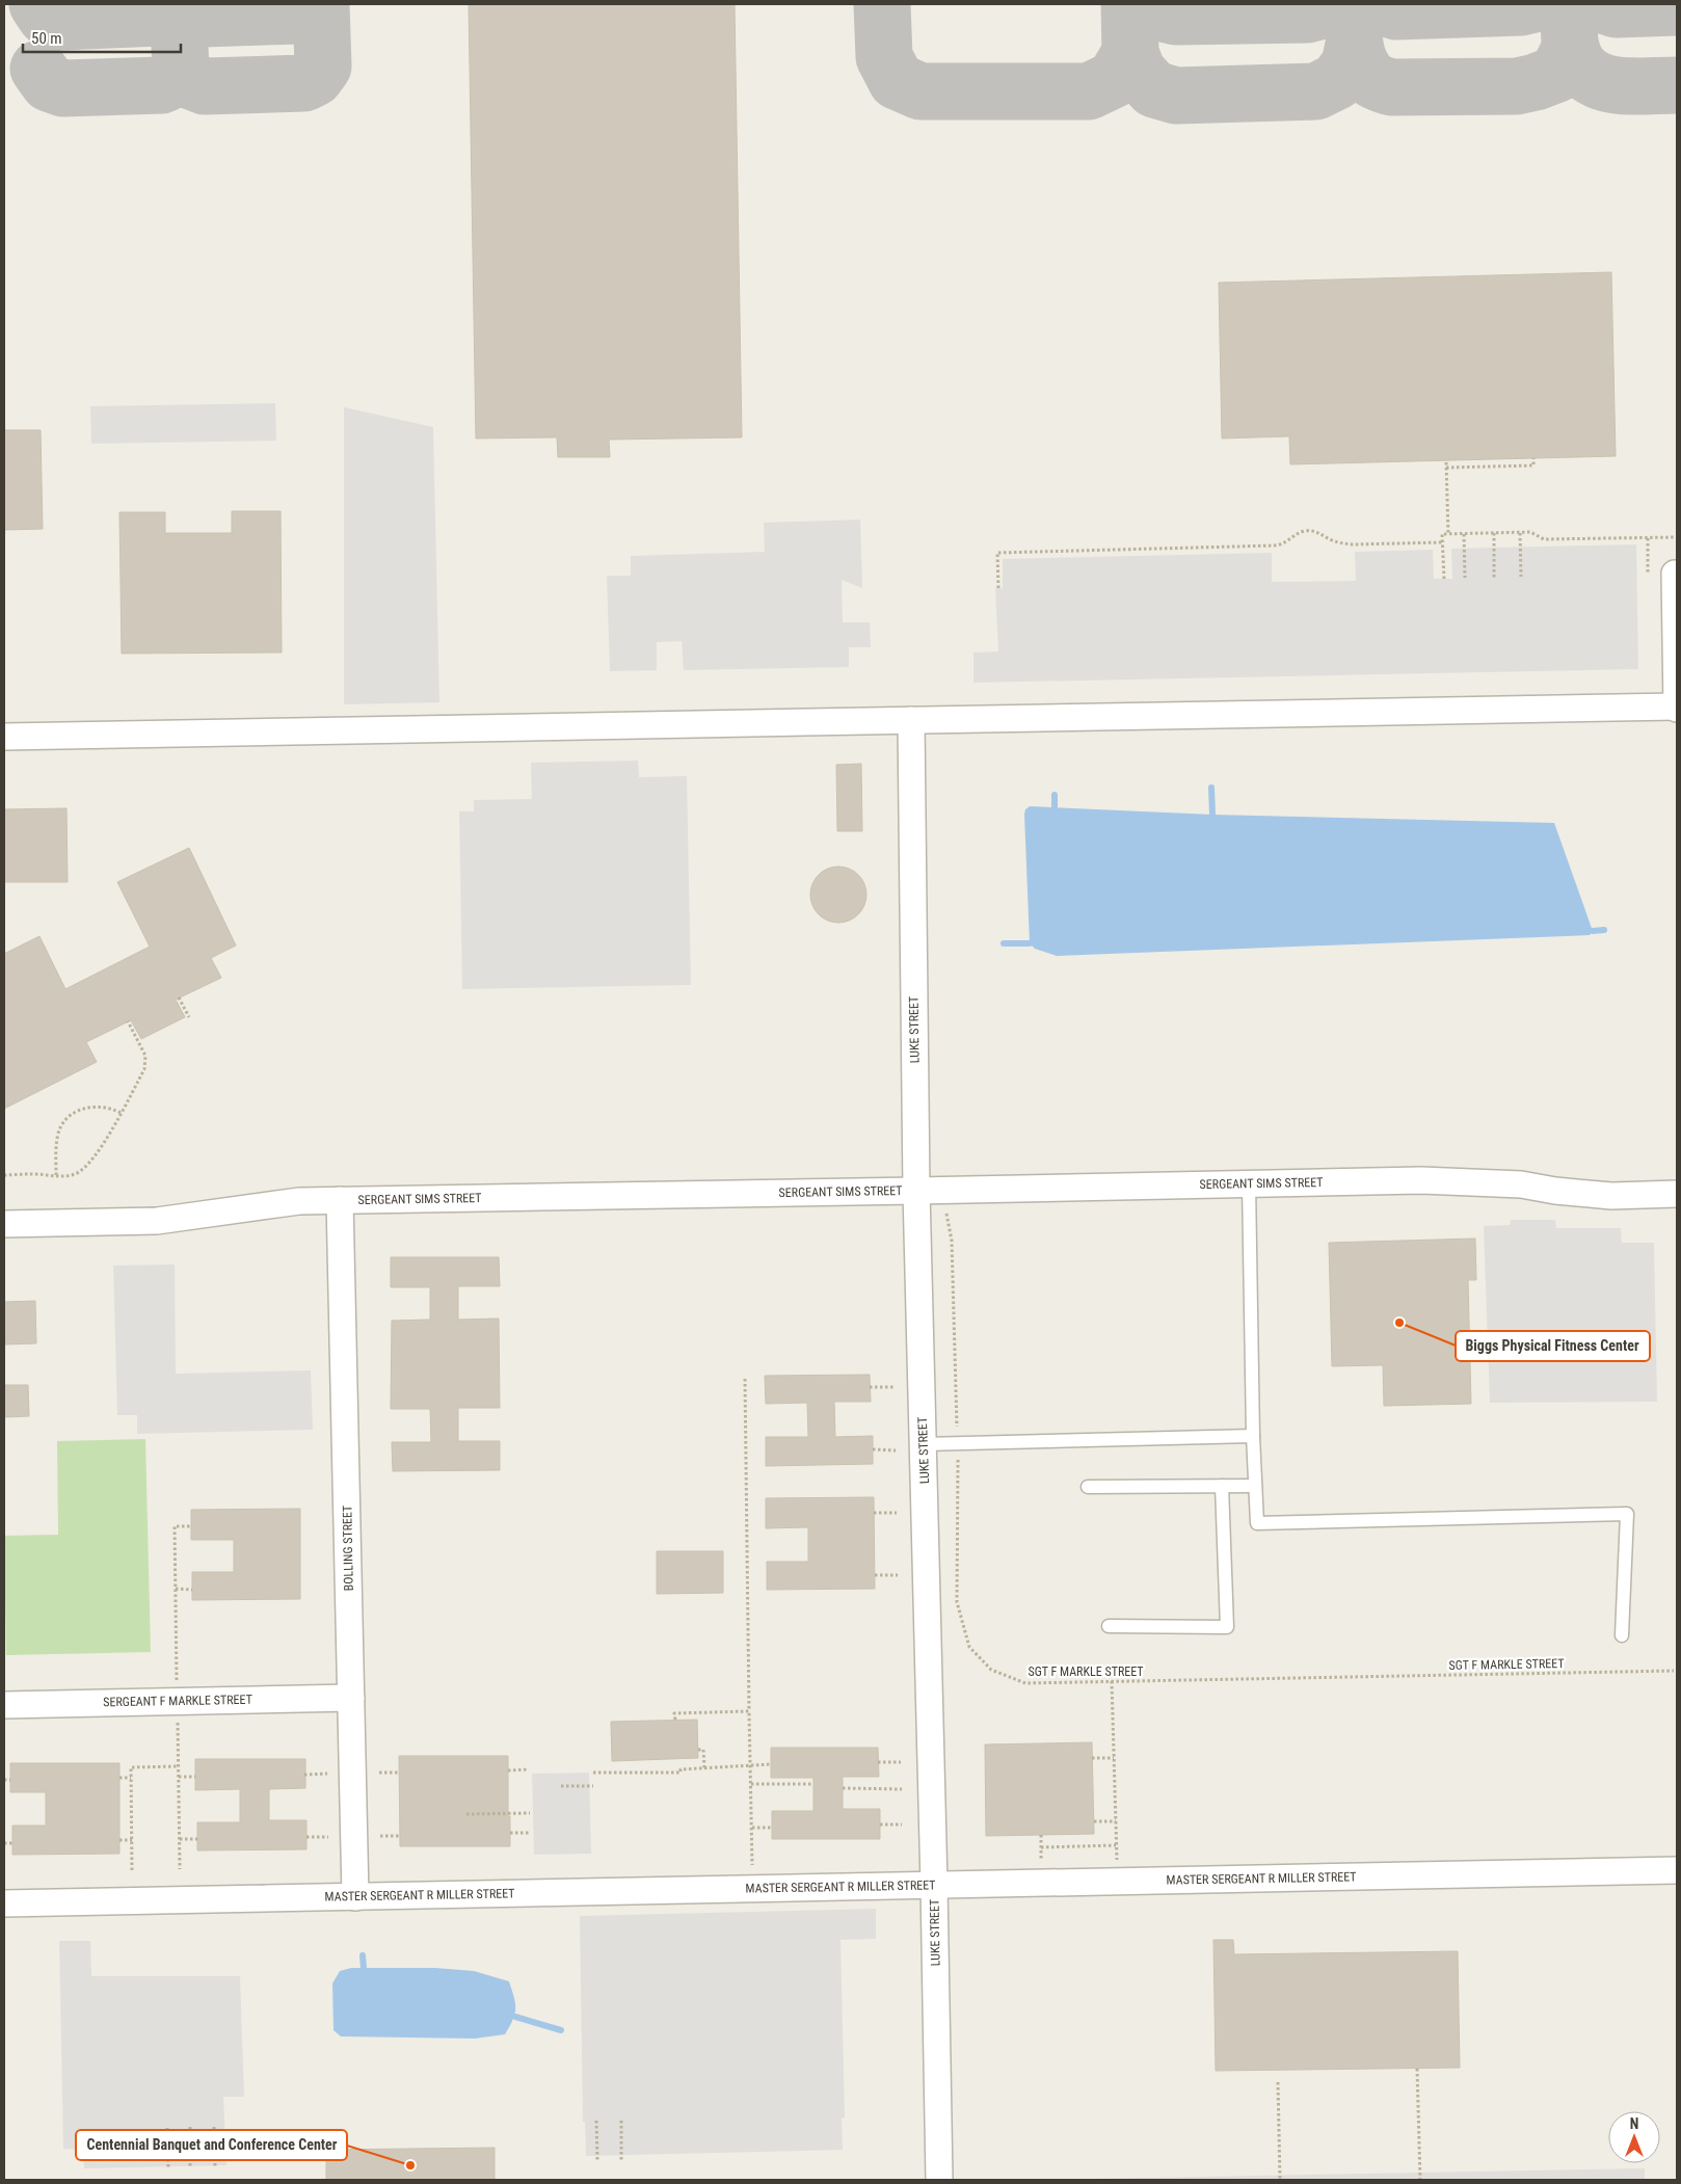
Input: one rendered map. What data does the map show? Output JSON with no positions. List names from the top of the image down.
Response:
{
  "streets": {
    "street": [
      "LUKE STREET",
      "SERGEANT SIMS STREET",
      "BOLLING STREET",
      "SERGEANT F MARKLE STREET",
      "MASTER SERGEANT R MILLER STREET"
    ],
    "path": ["SGT F MARKLE STREET"]
  },
  "crossings": [
    ["LUKE STREET", "SERGEANT SIMS STREET"],
    ["LUKE STREET", "MASTER SERGEANT R MILLER STREET"],
    ["SERGEANT SIMS STREET", "BOLLING STREET"],
    ["SERGEANT SIMS STREET", "SGT F MARKLE STREET"],
    ["BOLLING STREET", "SERGEANT F MARKLE STREET"],
    ["BOLLING STREET", "MASTER SERGEANT R MILLER STREET"]
  ],
  "places": ["Biggs Physical Fitness Center", "Centennial Banquet and Conference Center"],
  "scale_bar": "50 m",
  "north": "top"
}
